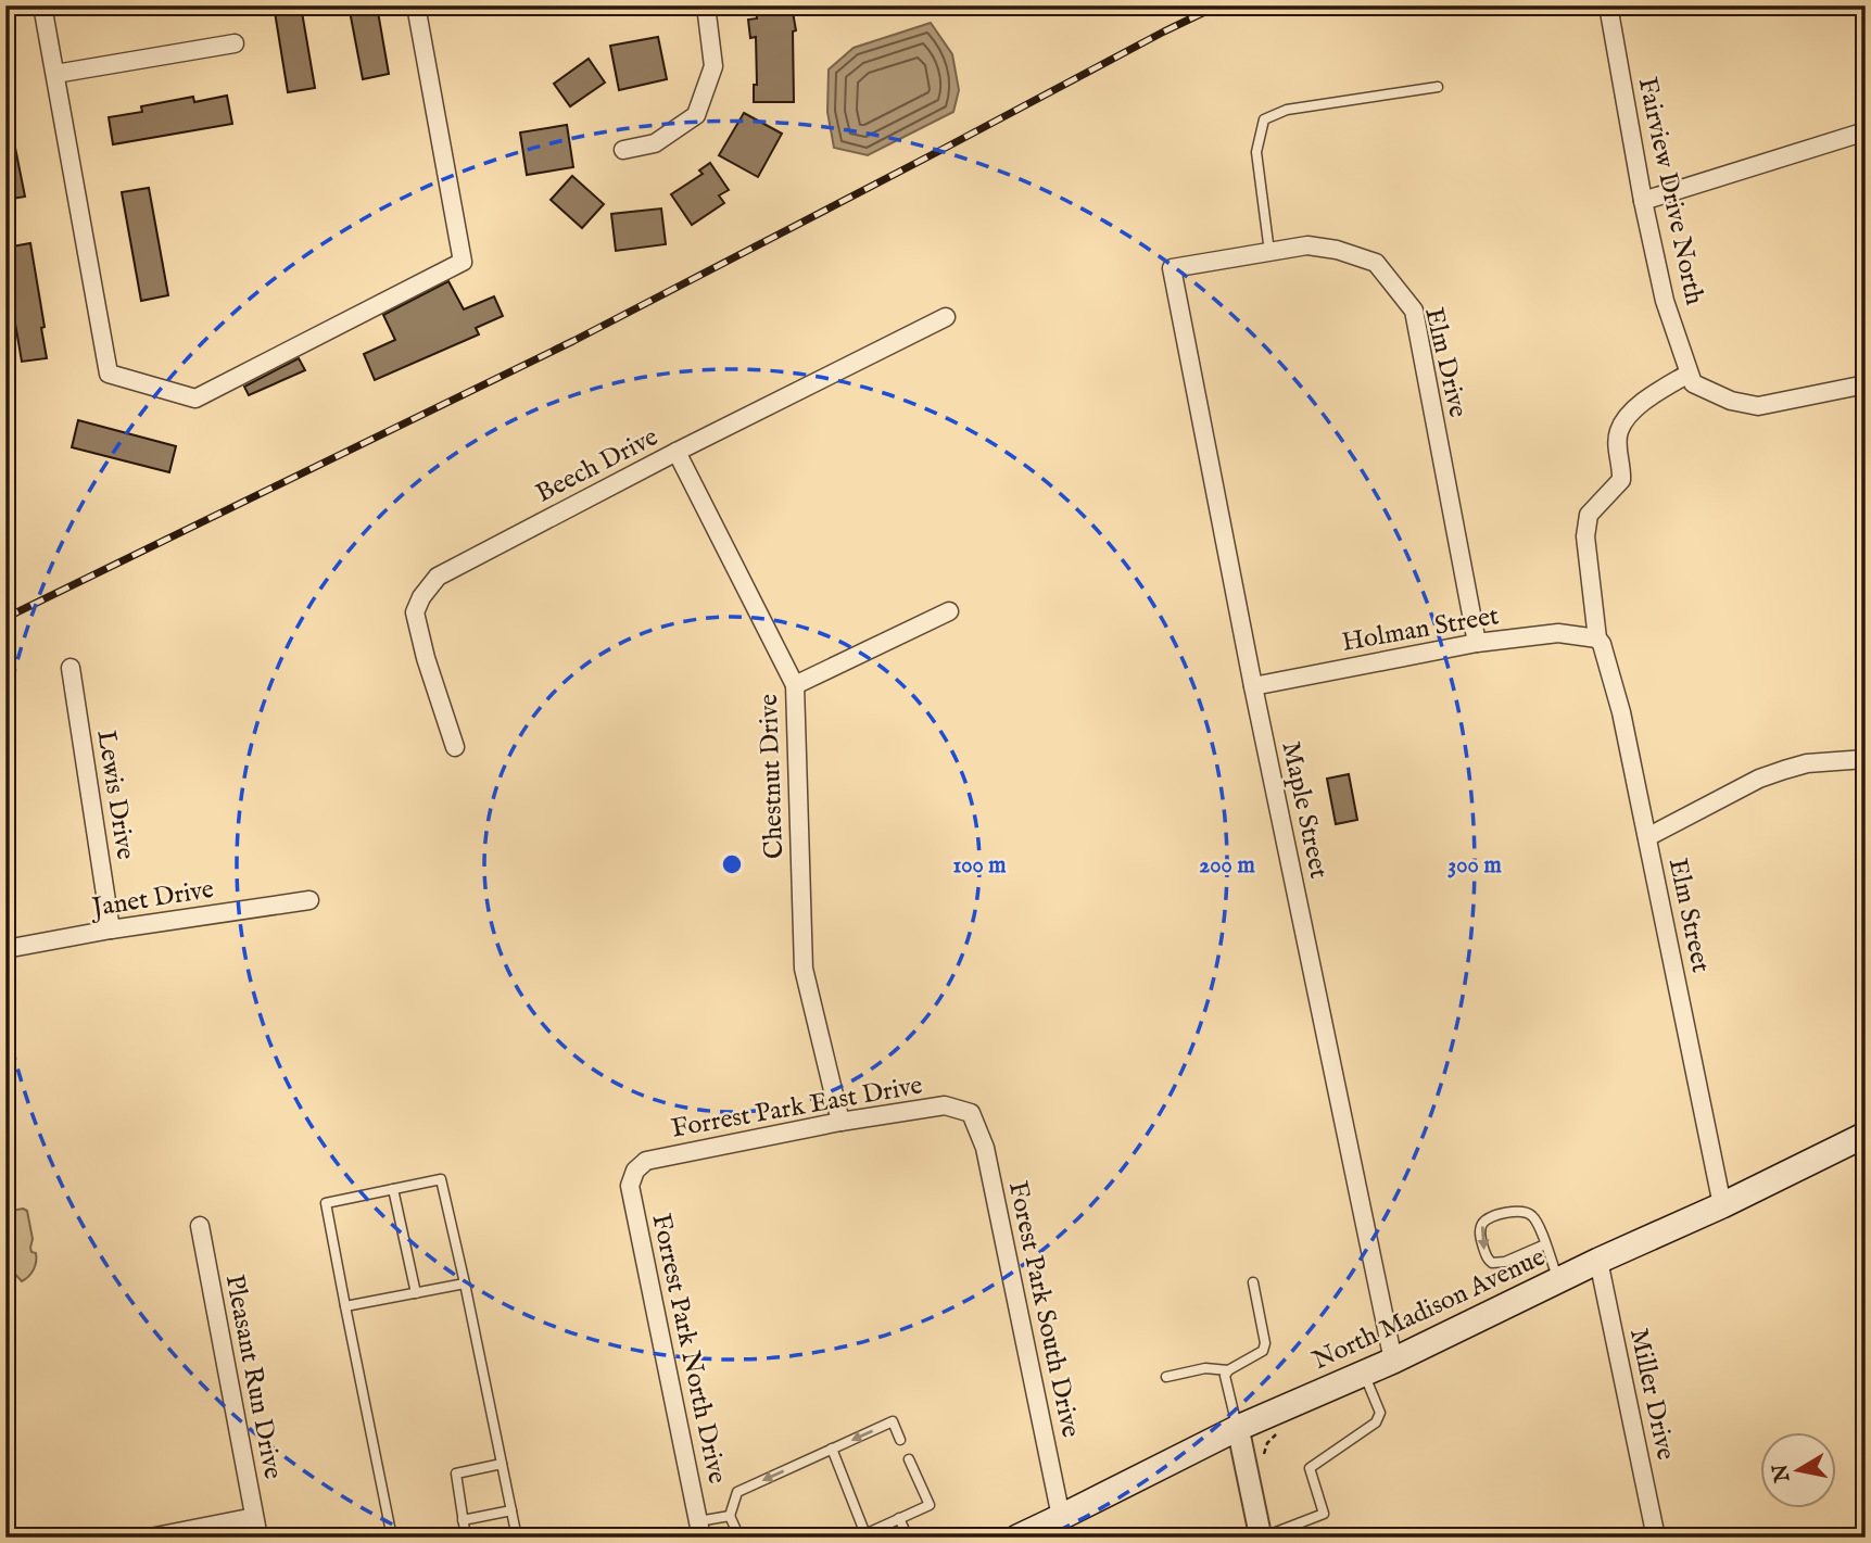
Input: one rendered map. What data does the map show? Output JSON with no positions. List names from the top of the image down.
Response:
{
  "streets": {
    "main road": ["North Madison Avenue"],
    "street": [
      "Fairview Drive North",
      "Elm Drive",
      "Beech Drive",
      "Holman Street",
      "Chestnut Drive",
      "Lewis Drive",
      "Maple Street",
      "Janet Drive",
      "Elm Street",
      "Forrest Park East Drive",
      "Forest Park South Drive",
      "Forrest Park North Drive",
      "Pleasant Run Drive",
      "Miller Drive"
    ]
  },
  "crossings": [
    ["Fairview Drive North", "Elm Street"],
    ["Elm Drive", "Holman Street"],
    ["Elm Drive", "Maple Street"],
    ["Beech Drive", "Chestnut Drive"],
    ["Holman Street", "Maple Street"],
    ["Holman Street", "Elm Street"],
    ["Chestnut Drive", "Forrest Park East Drive"],
    ["Lewis Drive", "Janet Drive"],
    ["Maple Street", "North Madison Avenue"],
    ["Elm Street", "North Madison Avenue"],
    ["Forrest Park East Drive", "Forest Park South Drive"],
    ["Forrest Park East Drive", "Forrest Park North Drive"],
    ["Forest Park South Drive", "North Madison Avenue"],
    ["North Madison Avenue", "Miller Drive"]
  ],
  "north": "left",
  "rings": ["100 m", "200 m", "300 m"]
}
